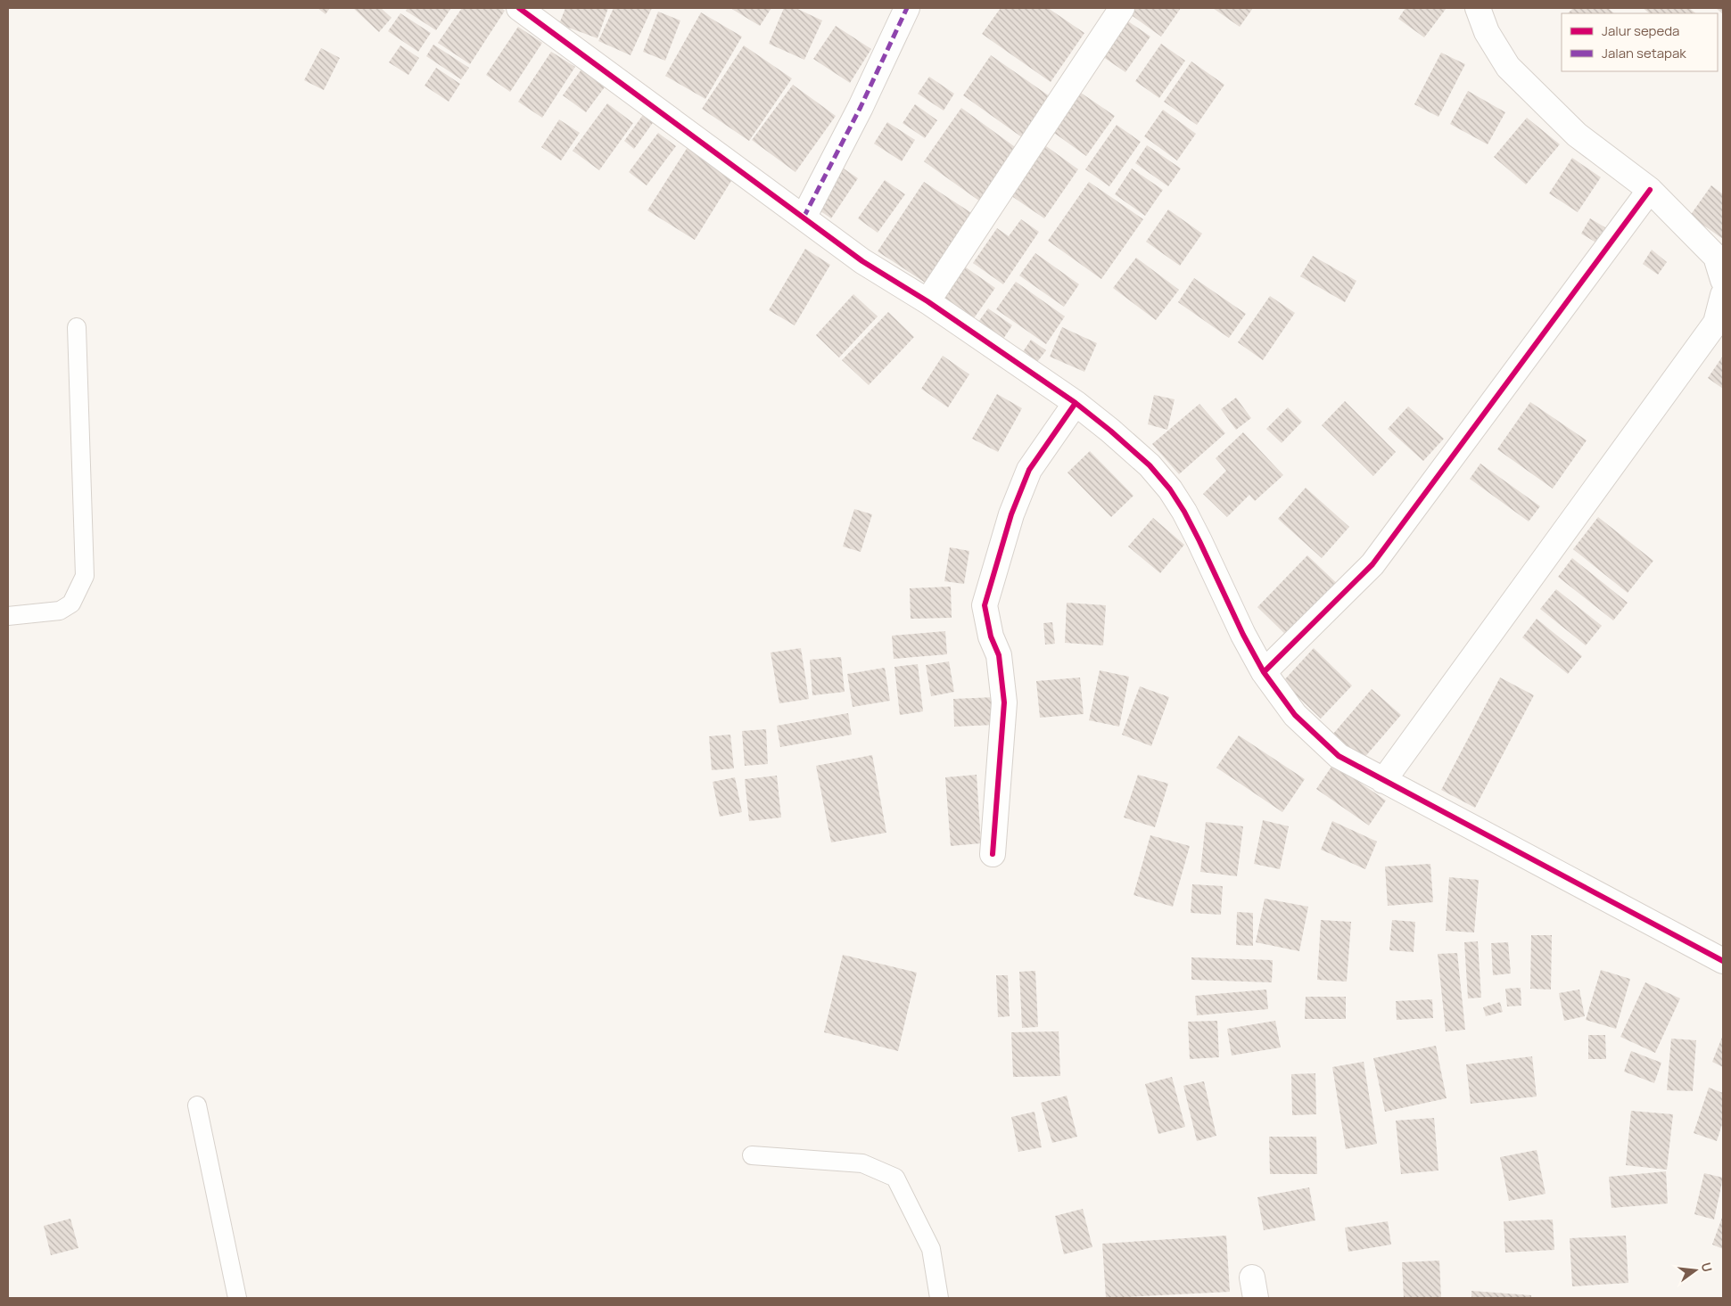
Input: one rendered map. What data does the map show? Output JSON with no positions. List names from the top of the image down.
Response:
{
  "legend": ["Jalur sepeda", "Jalan setapak"],
  "north": "right"
}
